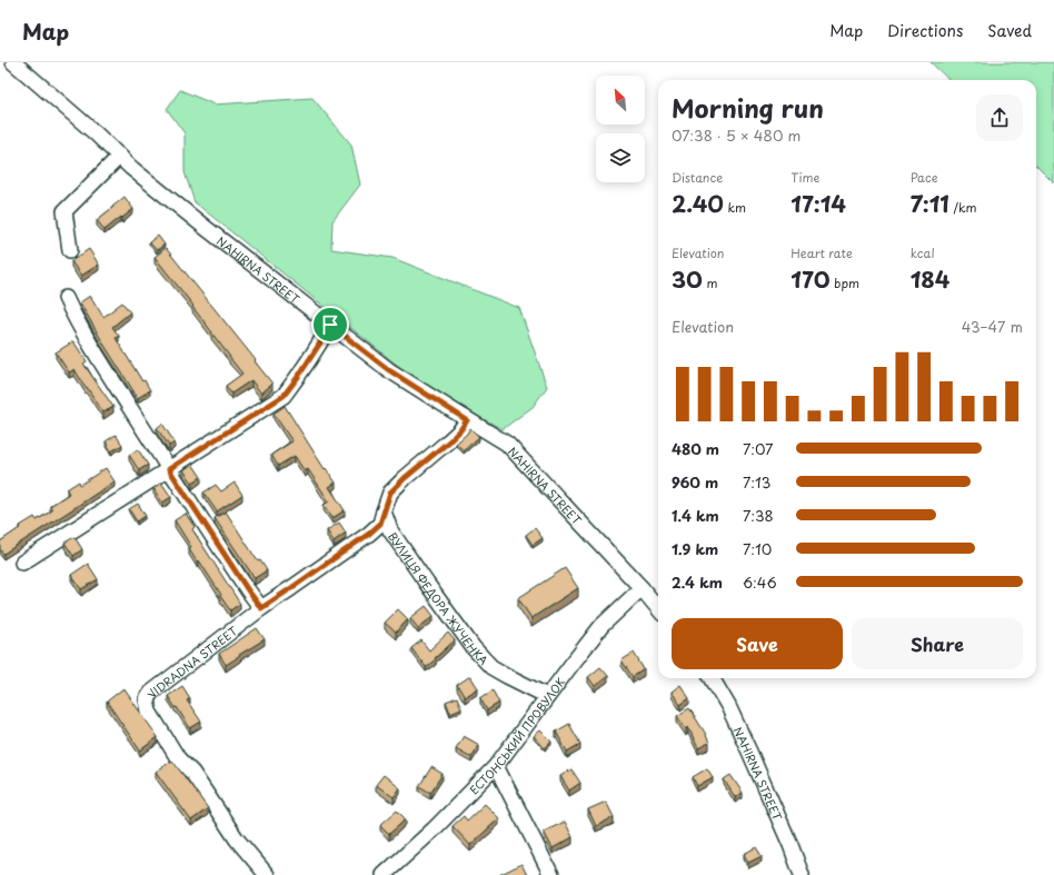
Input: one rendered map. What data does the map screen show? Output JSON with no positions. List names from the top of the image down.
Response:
{
  "streets": {
    "street": [
      "NAHIRNA STREET",
      "ВУЛИЦЯ ФЕДОРА ЖУЧЕНКА",
      "VIDRADNA STREET",
      "ЕСТОНСЬКИЙ ПРОВУЛОК"
    ]
  },
  "crossings": [
    ["NAHIRNA STREET", "ЕСТОНСЬКИЙ ПРОВУЛОК"],
    ["ВУЛИЦЯ ФЕДОРА ЖУЧЕНКА", "VIDRADNA STREET"],
    ["ВУЛИЦЯ ФЕДОРА ЖУЧЕНКА", "ЕСТОНСЬКИЙ ПРОВУЛОК"]
  ],
  "north": "top left",
  "page": {
    "header": "Map",
    "nav": ["Map", "Directions", "Saved"],
    "heading": ["Morning run", "07:38 · 5 × 480 m"],
    "stats": [
      ["Distance", "2.40 km"],
      ["Time", "17:14"],
      ["Pace", "7:11 /km"],
      ["Elevation", "30 m"],
      ["Heart rate", "170 bpm"],
      ["kcal", "184"]
    ],
    "chart": ["Elevation", "43–47 m"],
    "list": [
      {
        "name": "480 m",
        "note": "7:07"
      },
      {
        "name": "960 m",
        "note": "7:13"
      },
      {
        "name": "1.4 km",
        "note": "7:38"
      },
      {
        "name": "1.9 km",
        "note": "7:10"
      },
      {
        "name": "2.4 km",
        "note": "6:46"
      }
    ],
    "buttons": ["Save", "Share"]
  }
}
